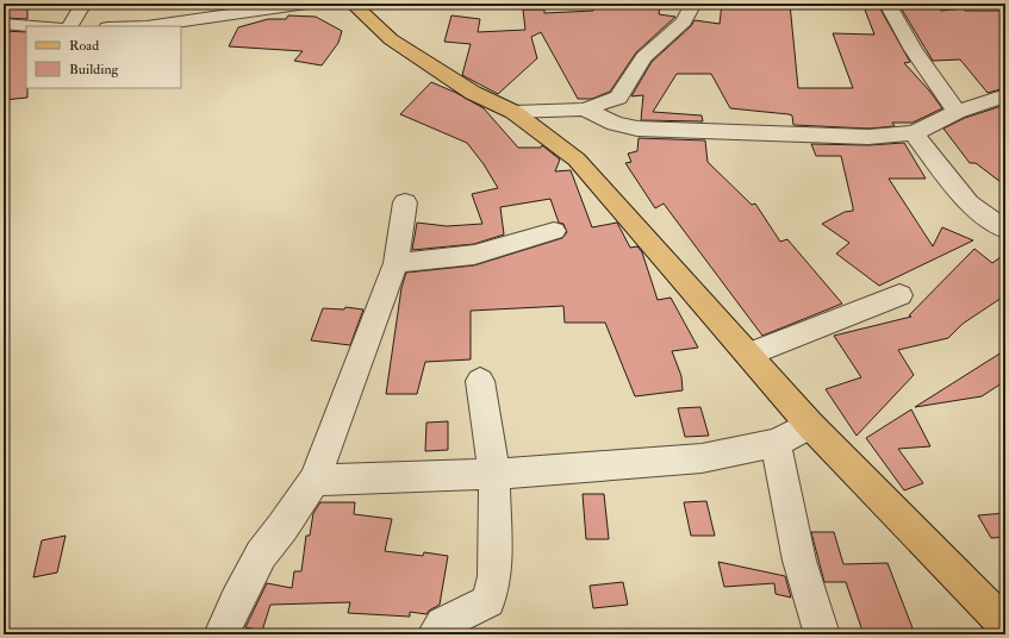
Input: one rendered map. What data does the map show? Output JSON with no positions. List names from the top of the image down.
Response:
{
  "legend": ["Road", "Building"]
}
